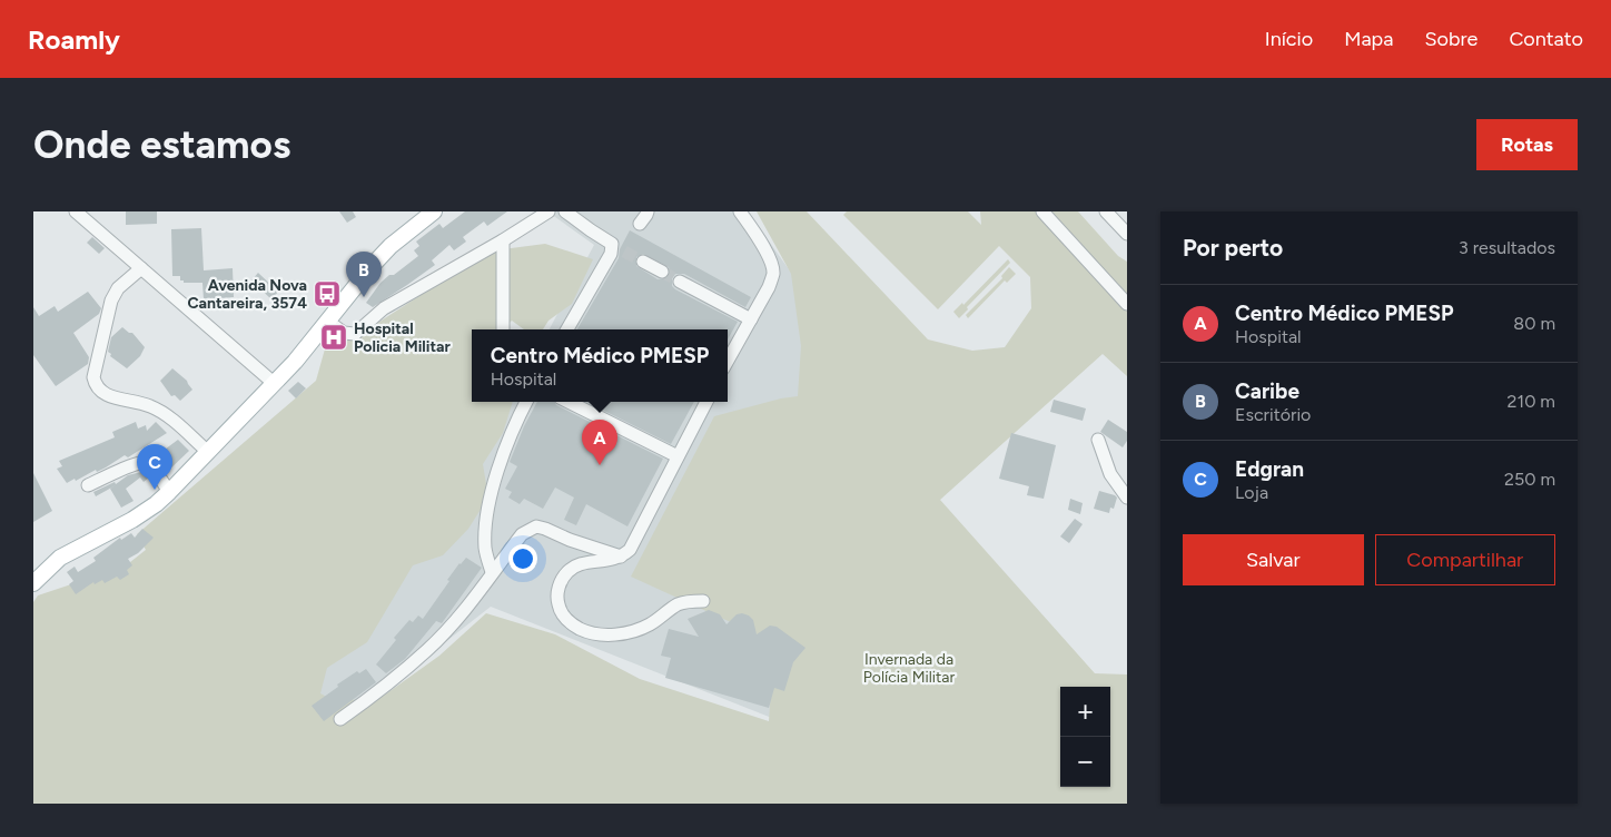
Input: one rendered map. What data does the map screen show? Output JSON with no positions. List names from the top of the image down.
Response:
{
  "parks": ["Invernada da Polícia Militar"],
  "places": {
    "bus stop": ["Avenida Nova Cantareira, 3574"],
    "hospital": ["Hospital Policia Militar"]
  },
  "page": {
    "header": "Roamly",
    "nav": [
      "Início",
      "Mapa",
      "Sobre",
      "Contato"
    ],
    "buttons": [
      "Rotas",
      ["Salvar", "Compartilhar"]
    ],
    "title": "Onde estamos",
    "heading": ["Por perto", "3 resultados"],
    "pins": ["B", "A", "C"],
    "list": [
      {
        "mark": "A",
        "name": "Centro Médico PMESP",
        "note": "Hospital",
        "value": "80 m"
      },
      {
        "mark": "B",
        "name": "Caribe",
        "note": "Escritório",
        "value": "210 m"
      },
      {
        "mark": "C",
        "name": "Edgran",
        "note": "Loja",
        "value": "250 m"
      }
    ],
    "popup": ["Centro Médico PMESP", "Hospital"],
    "map_buttons": ["+", "−"]
  }
}
